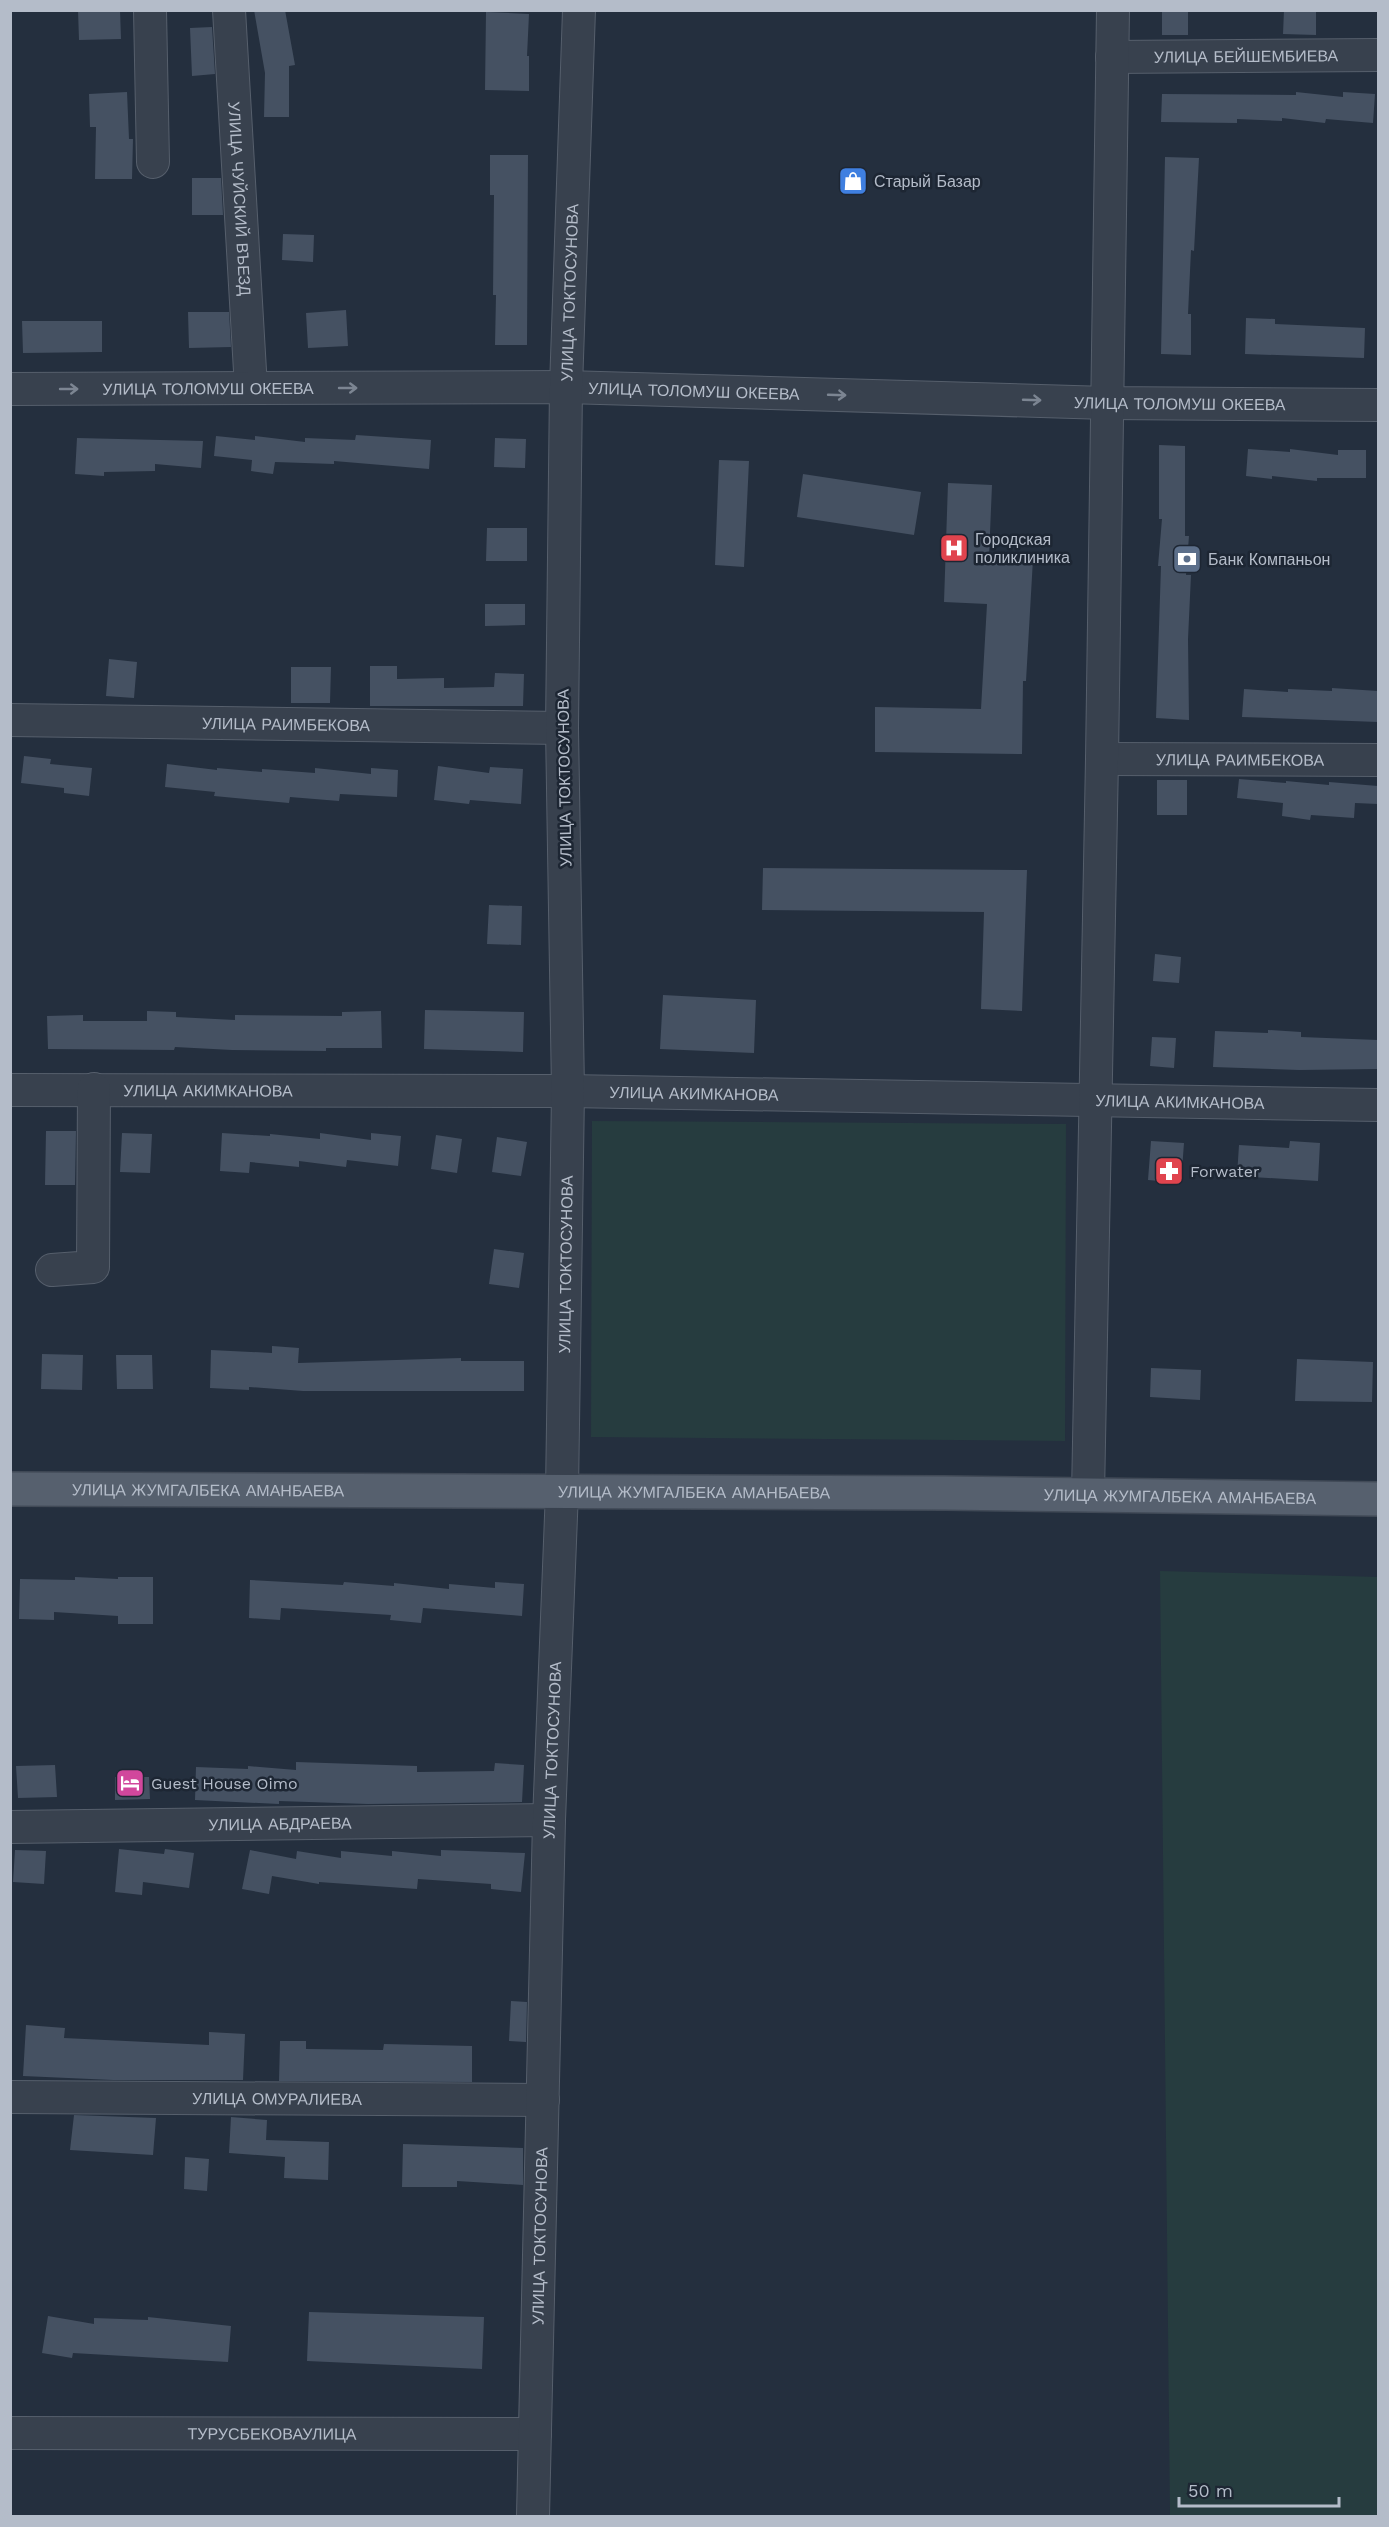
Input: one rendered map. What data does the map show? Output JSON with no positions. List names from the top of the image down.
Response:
{
  "streets": {
    "main road": ["УЛИЦА ЖУМГАЛБЕКА АМАНБАЕВА"],
    "street": [
      "УЛИЦА БЕЙШЕМБИЕВА",
      "УЛИЦА ЧУЙСКИЙ ВЪЕЗД",
      "УЛИЦА ТОКТОСУНОВА",
      "УЛИЦА ТОЛОМУШ ОКЕЕВА",
      "УЛИЦА РАИМБЕКОВА",
      "УЛИЦА АКИМКАНОВА",
      "УЛИЦА АБДРАЕВА",
      "УЛИЦА ОМУРАЛИЕВА",
      "ТУРУСБЕКОВАУЛИЦА"
    ]
  },
  "crossings": [
    ["УЛИЦА ЧУЙСКИЙ ВЪЕЗД", "УЛИЦА ТОЛОМУШ ОКЕЕВА"],
    ["УЛИЦА ТОКТОСУНОВА", "УЛИЦА ТОЛОМУШ ОКЕЕВА"],
    ["УЛИЦА ТОКТОСУНОВА", "УЛИЦА РАИМБЕКОВА"],
    ["УЛИЦА ТОКТОСУНОВА", "УЛИЦА АКИМКАНОВА"],
    ["УЛИЦА ТОКТОСУНОВА", "УЛИЦА ЖУМГАЛБЕКА АМАНБАЕВА"],
    ["УЛИЦА ТОКТОСУНОВА", "УЛИЦА АБДРАЕВА"],
    ["УЛИЦА ТОКТОСУНОВА", "УЛИЦА ОМУРАЛИЕВА"],
    ["УЛИЦА ТОКТОСУНОВА", "ТУРУСБЕКОВАУЛИЦА"]
  ],
  "one_way": ["УЛИЦА ТОЛОМУШ ОКЕЕВА"],
  "places": {
    "shop": ["Старый Базар"],
    "hospital": ["Городская поликлиника"],
    "bank": ["Банк Компаньон"],
    "pharmacy": ["Forwater"],
    "hotel": ["Guest House Oimo"]
  },
  "scale_bar": "50 m"
}
